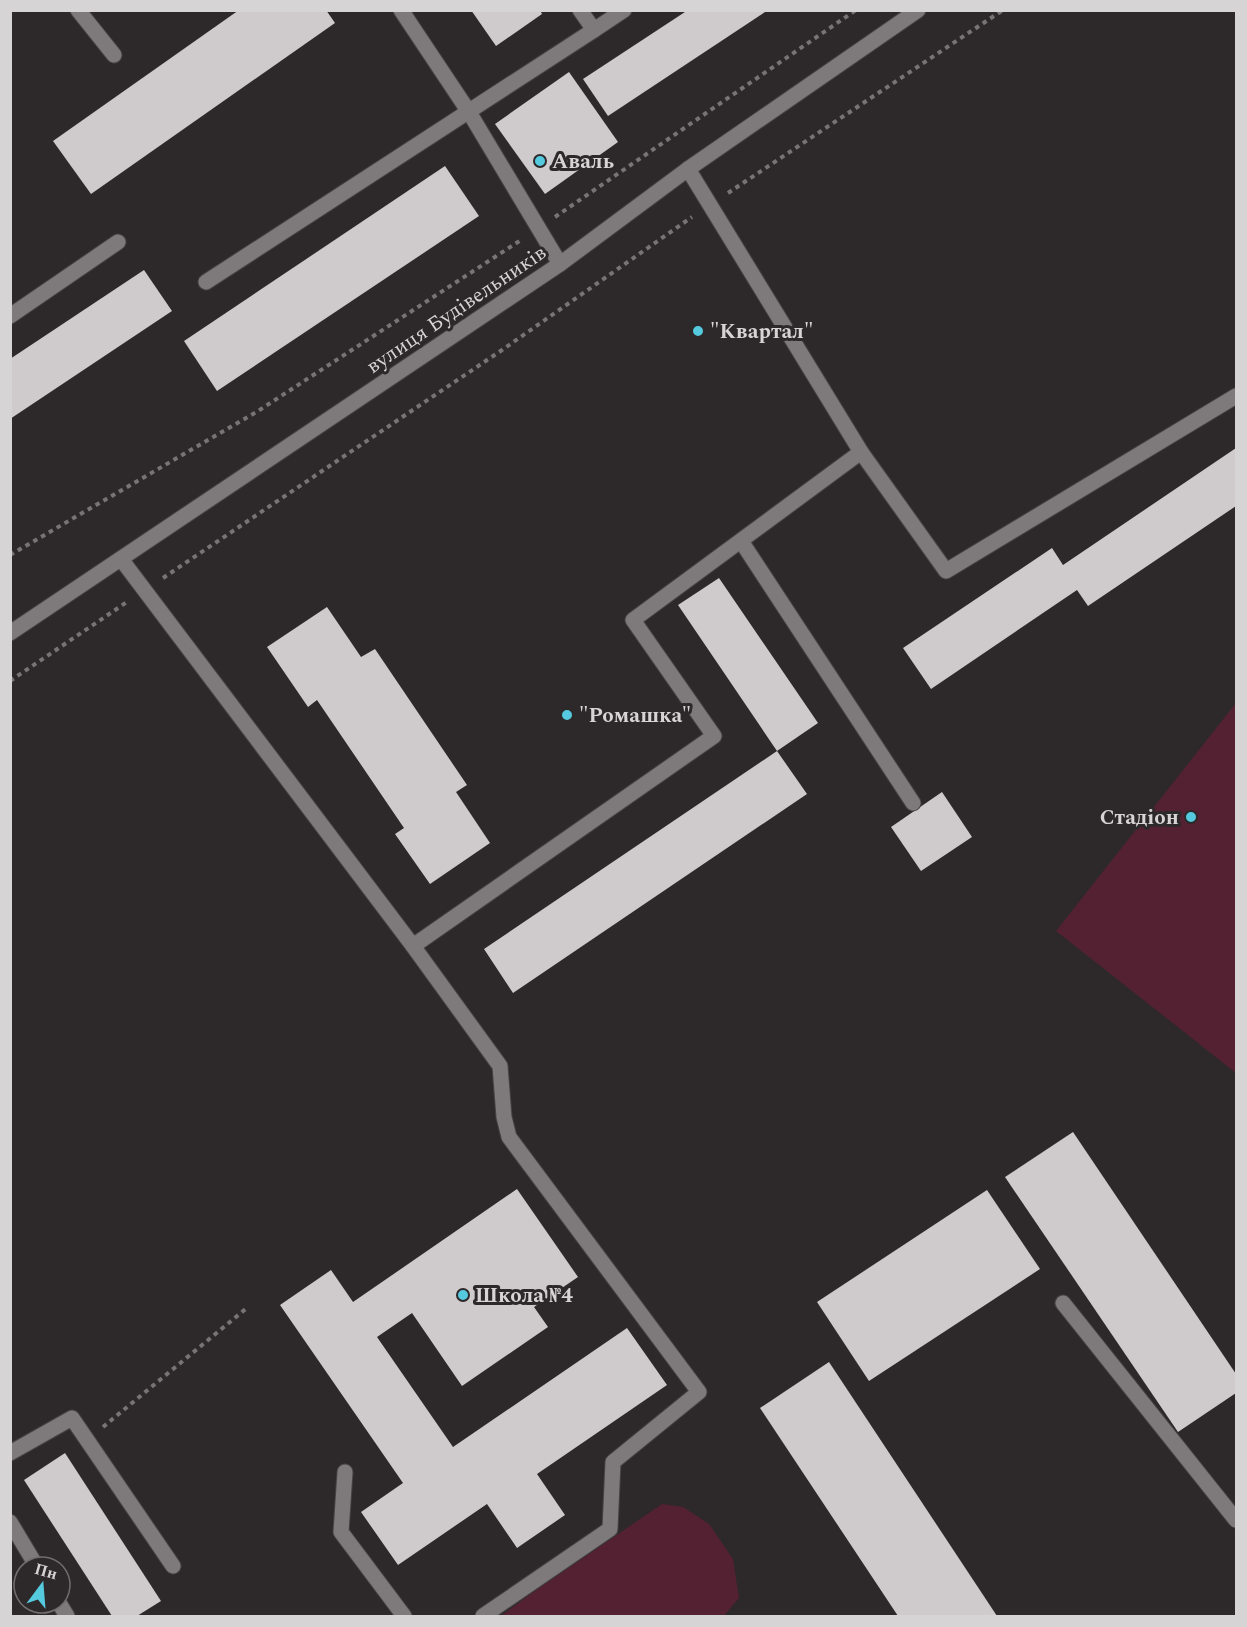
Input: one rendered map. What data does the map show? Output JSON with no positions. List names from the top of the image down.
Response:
{
  "streets": {
    "street": ["вулиця Будівельників"]
  },
  "places": [
    "Аваль",
    "\"Квартал\"",
    "\"Ромашка\"",
    "Стадіон",
    "Школа №4"
  ],
  "north": "top"
}
